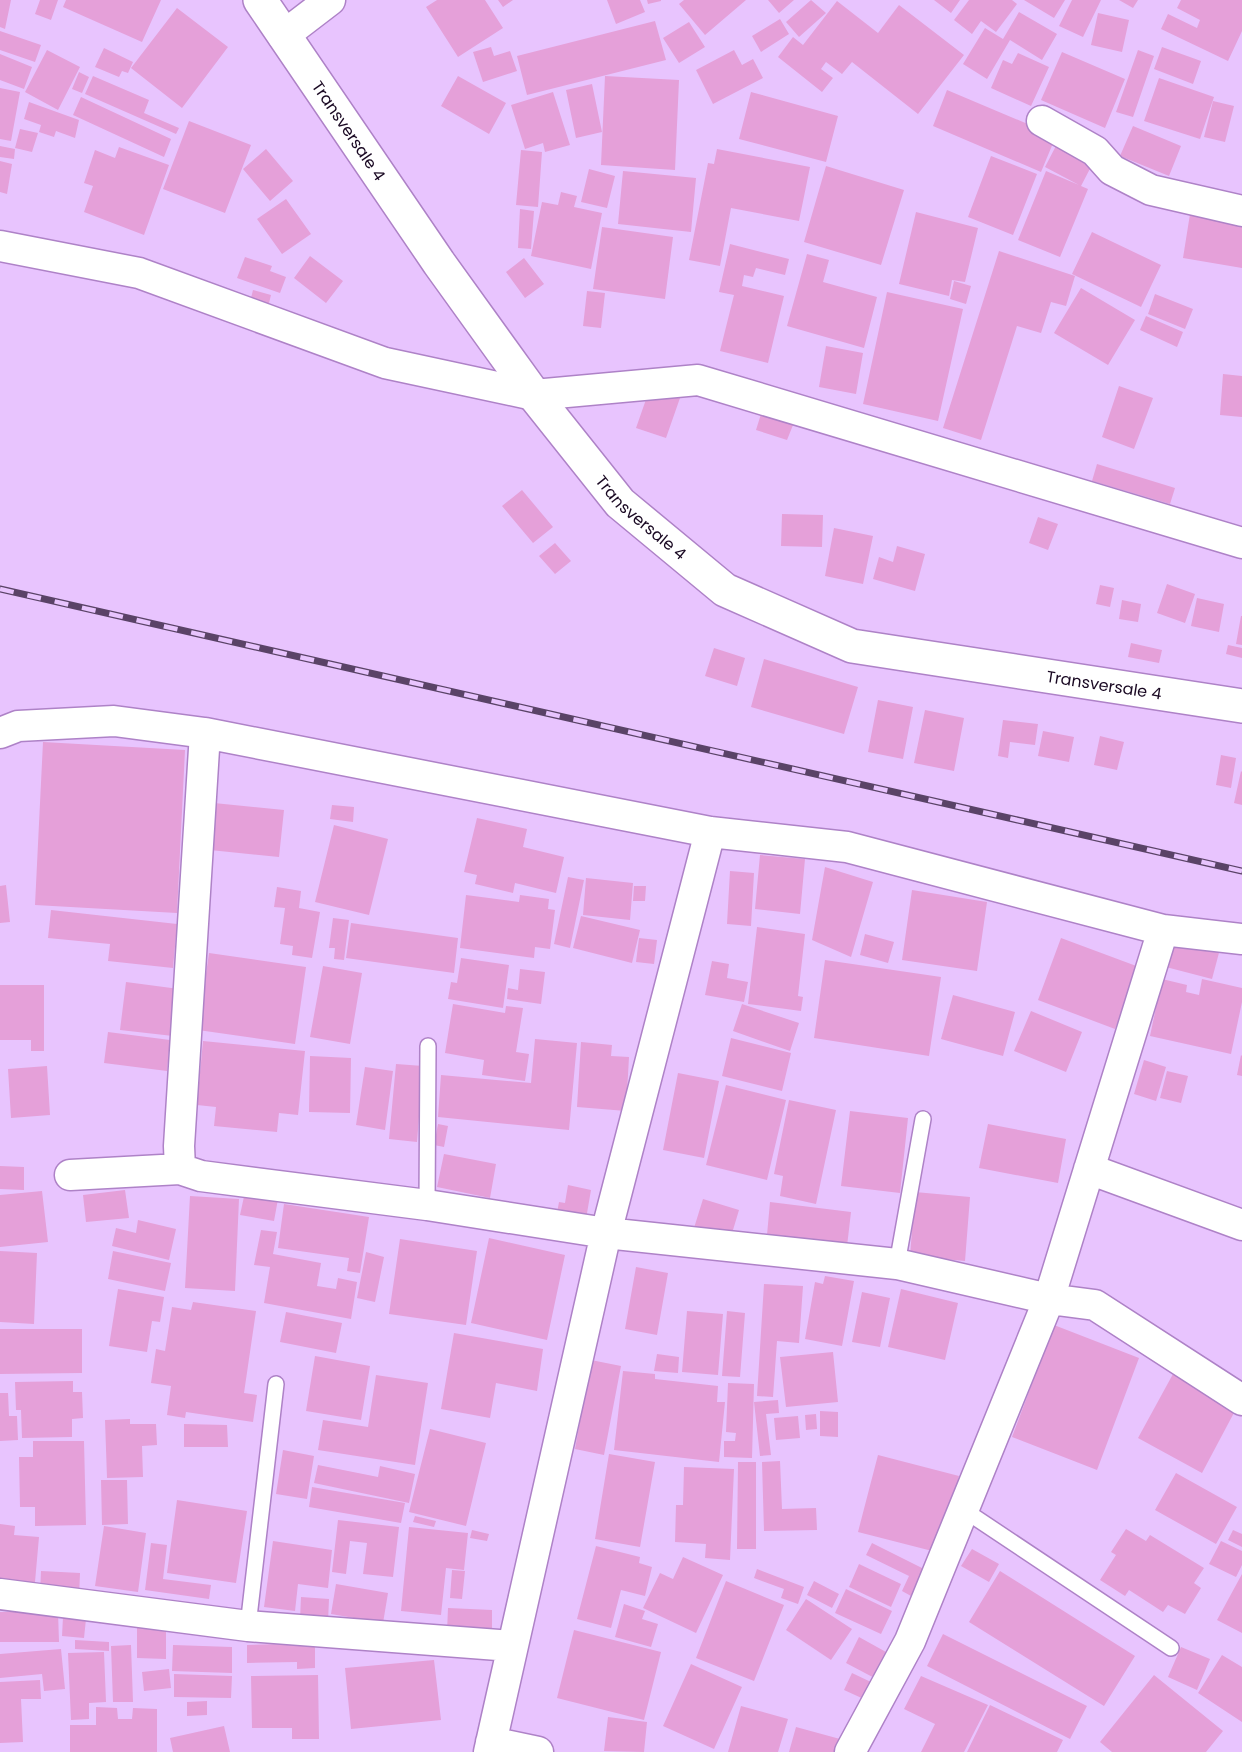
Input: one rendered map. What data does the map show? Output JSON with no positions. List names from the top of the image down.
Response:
{
  "streets": {
    "main road": ["Transversale 4"]
  }
}
